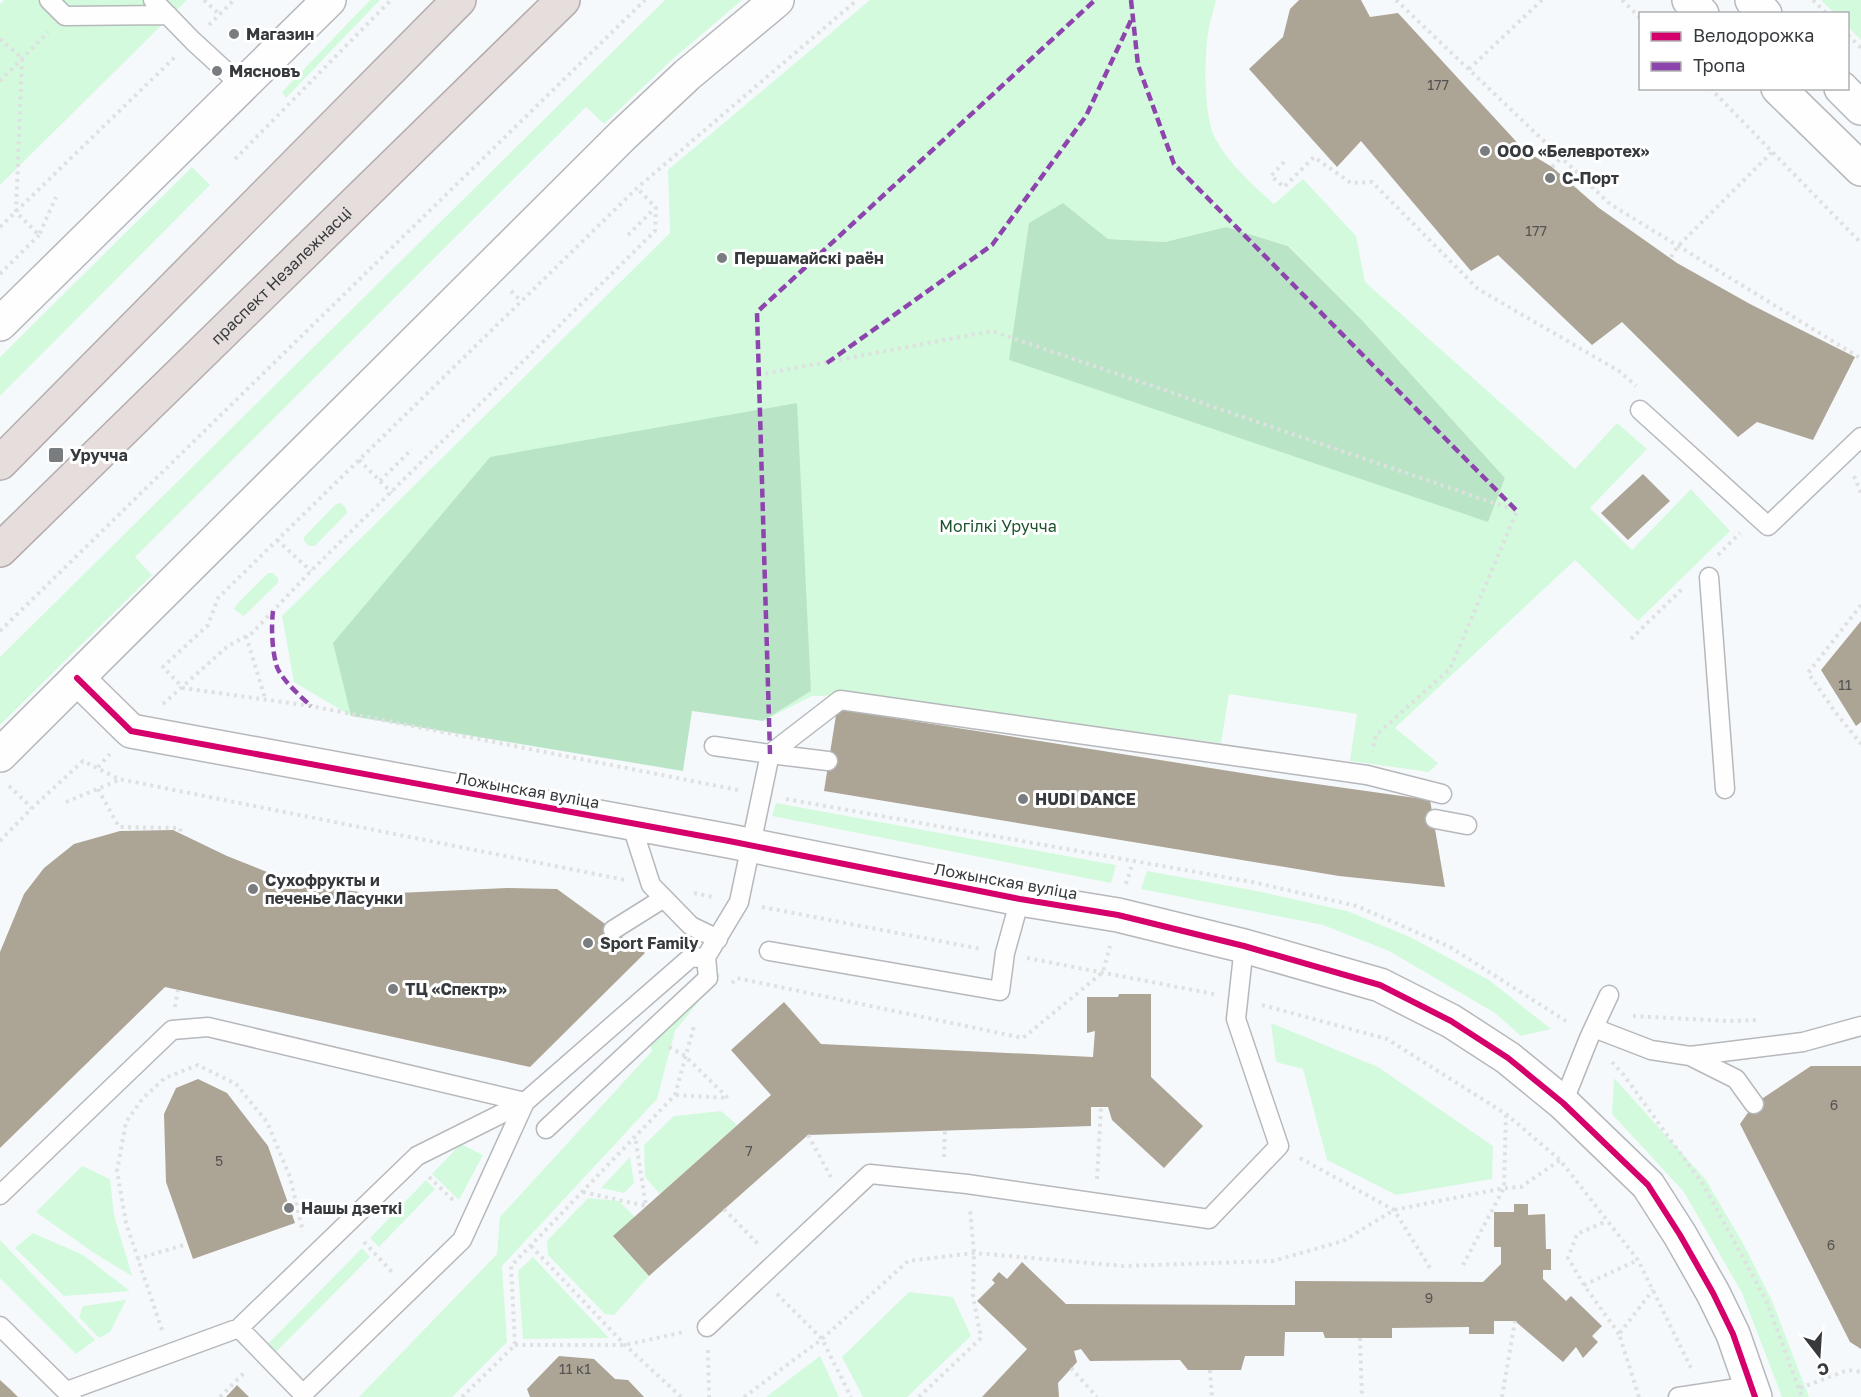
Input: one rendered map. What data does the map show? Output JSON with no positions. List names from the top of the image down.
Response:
{
  "streets": {
    "highway": ["праспект Незалежнасці"],
    "street": ["Ложынская вуліца"]
  },
  "parks": ["Могілкі Уручча"],
  "places": {
    "other": [
      "Магазин",
      "Мясновъ",
      "ООО «Белевротех»",
      "С-Порт",
      "Першамайскі раён",
      "HUDI DANCE",
      "Сухофрукты и печенье Ласунки",
      "Sport Family",
      "ТЦ «Спектр»",
      "Нашы дзеткі"
    ],
    "transit": ["Уручча"]
  },
  "house_numbers": [
    "177",
    "177",
    "11",
    "6",
    "7",
    "5",
    "6",
    "9",
    "11 к1"
  ],
  "legend": ["Велодорожка", "Тропа"],
  "north": "bottom"
}
